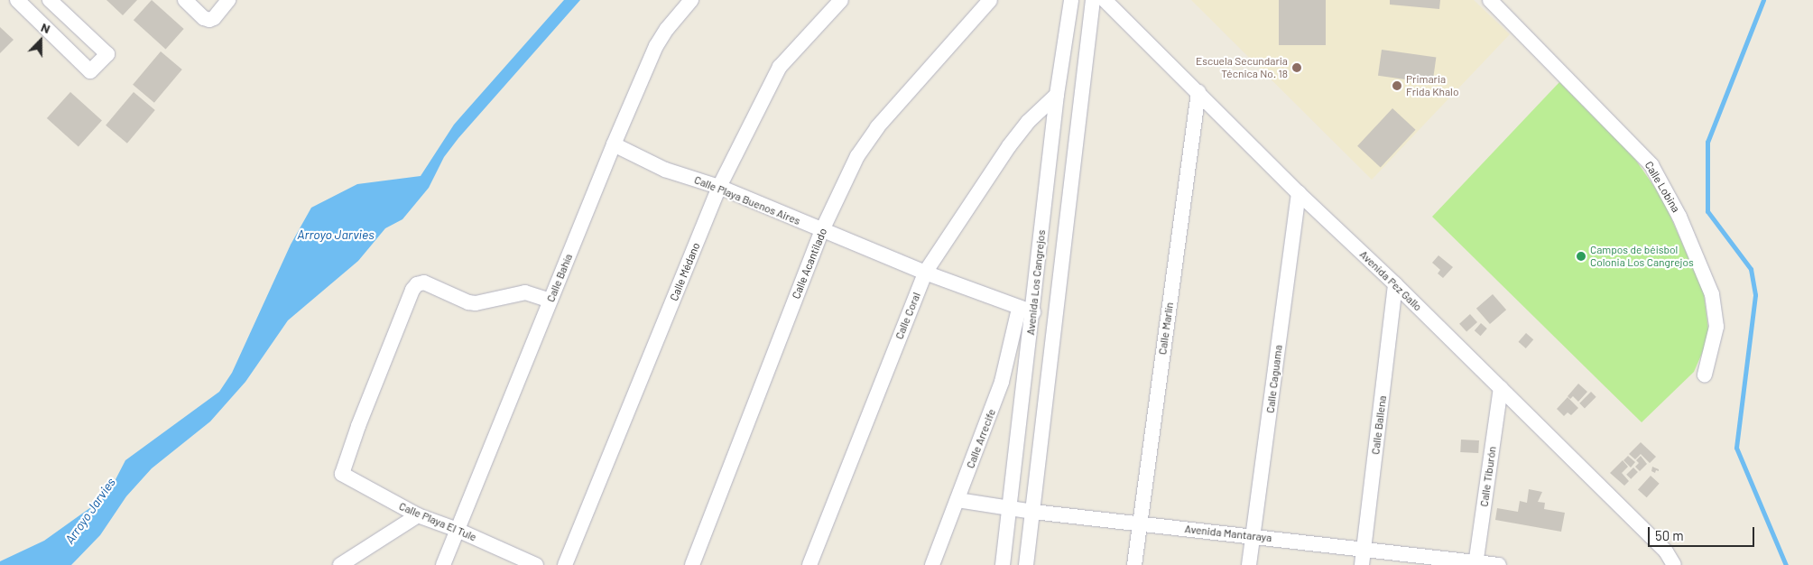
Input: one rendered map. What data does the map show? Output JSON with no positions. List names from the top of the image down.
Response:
{
  "streets": {
    "street": [
      "Calle Lobina",
      "Calle Playa Buenos Aires",
      "Calle Acantilado",
      "Calle Médano",
      "Calle Bahía",
      "Avenida Pez Gallo",
      "Avenida Los Cangrejos",
      "Calle Coral",
      "Calle Marlín",
      "Calle Caguama",
      "Calle Ballena",
      "Calle Arrecife",
      "Calle Tiburón",
      "Calle Playa El Tule",
      "Avenida Mantaraya"
    ]
  },
  "crossings": [
    ["Calle Playa Buenos Aires", "Calle Acantilado"],
    ["Calle Playa Buenos Aires", "Calle Médano"],
    ["Calle Playa Buenos Aires", "Calle Bahía"],
    ["Calle Playa Buenos Aires", "Avenida Los Cangrejos"],
    ["Calle Playa Buenos Aires", "Calle Coral"],
    ["Calle Playa Buenos Aires", "Calle Arrecife"],
    ["Calle Bahía", "Calle Playa El Tule"],
    ["Avenida Pez Gallo", "Calle Marlín"],
    ["Avenida Pez Gallo", "Calle Caguama"],
    ["Avenida Pez Gallo", "Calle Ballena"],
    ["Avenida Pez Gallo", "Calle Tiburón"],
    ["Avenida Los Cangrejos", "Calle Coral"],
    ["Avenida Los Cangrejos", "Calle Arrecife"],
    ["Avenida Los Cangrejos", "Avenida Mantaraya"],
    ["Calle Marlín", "Avenida Mantaraya"],
    ["Calle Caguama", "Avenida Mantaraya"],
    ["Calle Ballena", "Avenida Mantaraya"],
    ["Calle Arrecife", "Avenida Mantaraya"],
    ["Calle Tiburón", "Avenida Mantaraya"]
  ],
  "water": ["Arroyo Jarvies"],
  "places": ["Escuela Secundaria Técnica No. 18", "Primaria Frida Khalo", "Campos de béisbol Colonia Los Cangrejos"],
  "scale_bar": "50 m",
  "north": "top"
}
